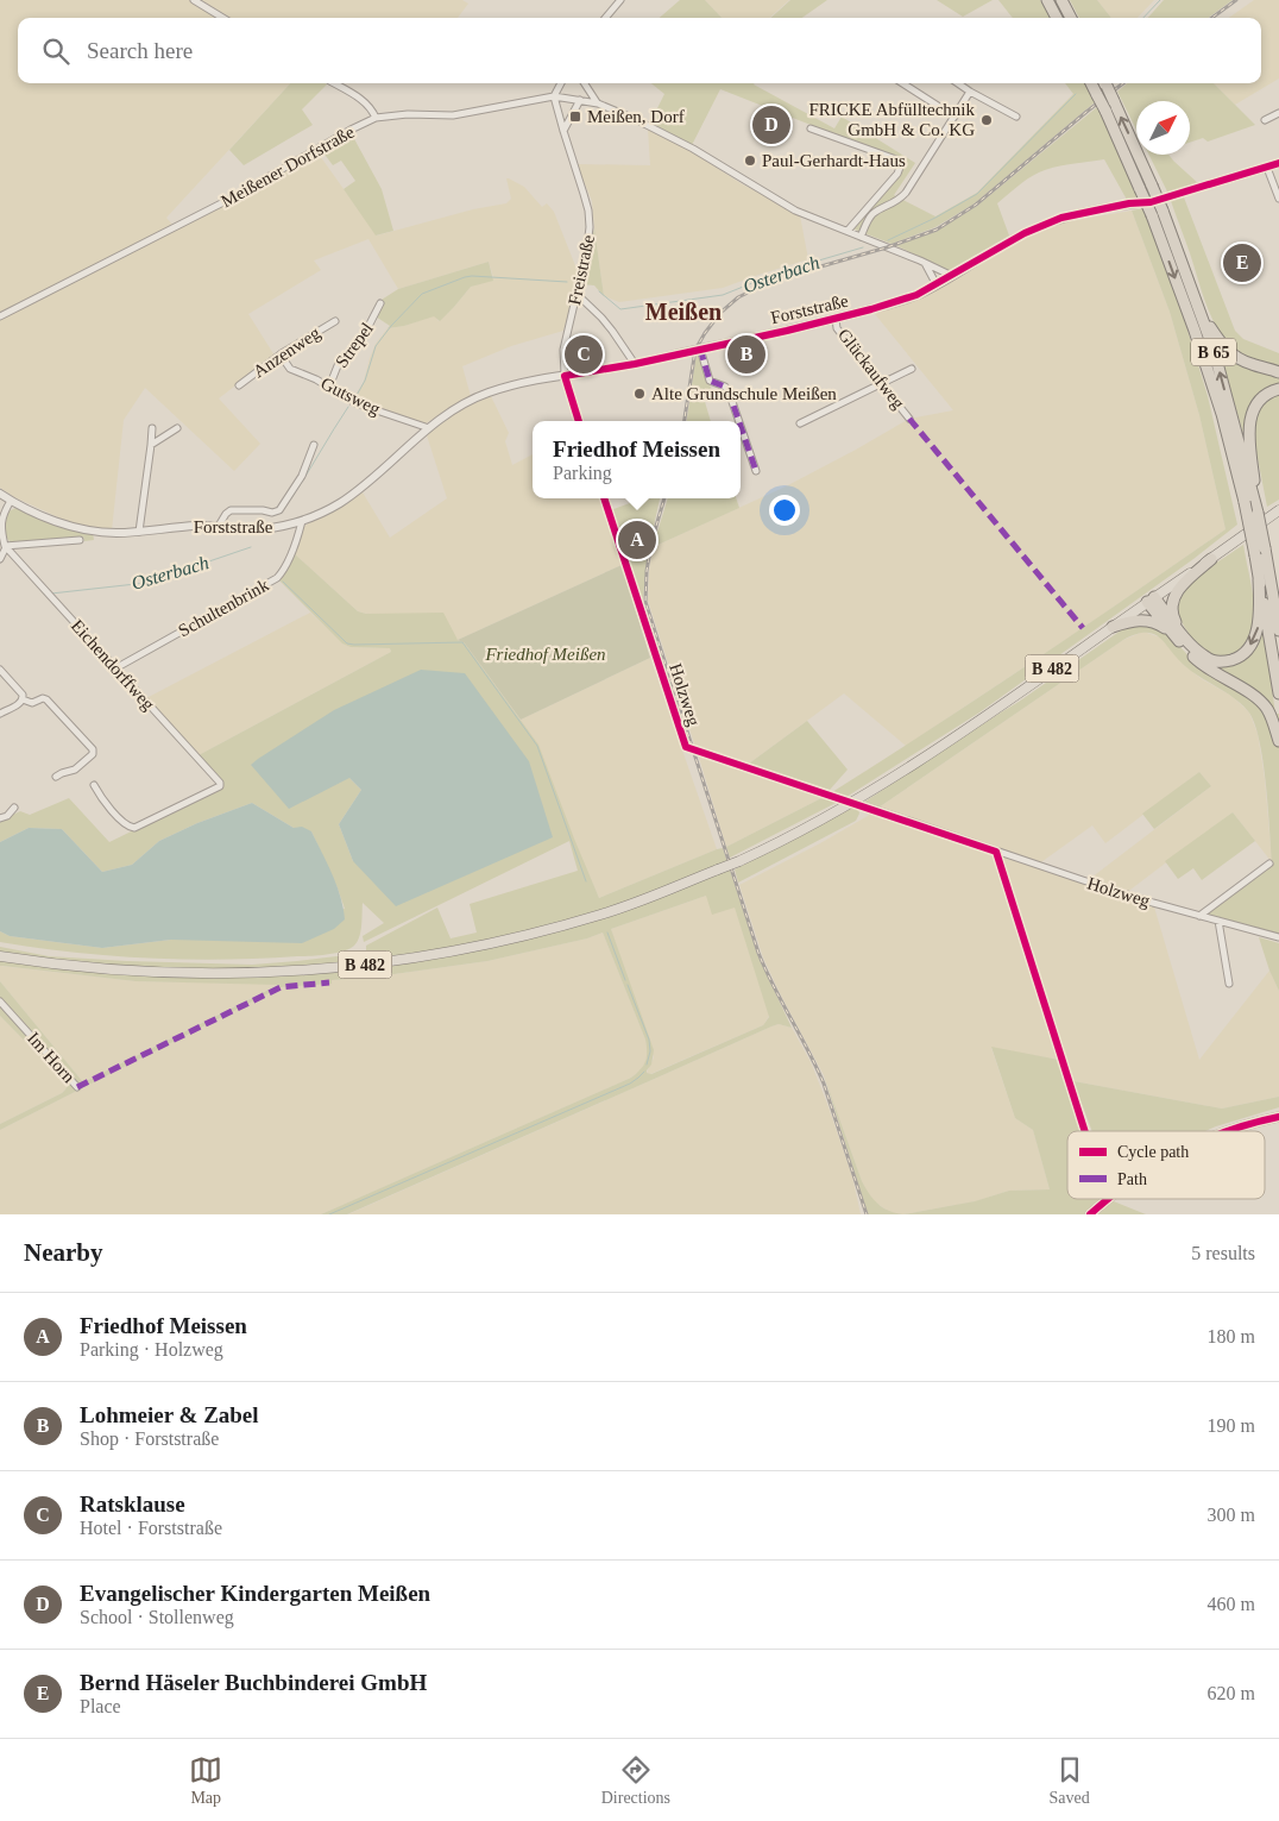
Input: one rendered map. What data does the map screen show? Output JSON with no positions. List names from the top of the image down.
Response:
{
  "streets": {
    "highway": ["B 65"],
    "main road": ["B 482"],
    "street": [
      "Meißener Dorfstraße",
      "Freistraße",
      "Forststraße",
      "Strepel",
      "Anzenweg",
      "Glückaufweg",
      "Gutsweg",
      "Schultenbrink",
      "Eichendorffweg",
      "Holzweg",
      "Im Horn"
    ]
  },
  "crossings": [
    ["Meißener Dorfstraße", "Freistraße"],
    ["Meißener Dorfstraße", "Forststraße"],
    ["Freistraße", "Forststraße"],
    ["Forststraße", "Glückaufweg"],
    ["Forststraße", "Gutsweg"],
    ["Forststraße", "Schultenbrink"],
    ["Strepel", "Gutsweg"],
    ["Anzenweg", "Gutsweg"],
    ["Schultenbrink", "Eichendorffweg"]
  ],
  "districts": ["Meißen"],
  "water": ["Osterbach"],
  "parks": ["Friedhof Meißen"],
  "places": {
    "transit": ["Meißen, Dorf"],
    "other": ["FRICKE Abfülltechnik GmbH & Co. KG", "Paul-Gerhardt-Haus", "Alte Grundschule Meißen"]
  },
  "legend": ["Cycle path", "Path"],
  "north": "top right",
  "page": {
    "search": "Search here",
    "pins": [
      "D",
      "E",
      "B",
      "C",
      "A"
    ],
    "popup": ["Friedhof Meissen", "Parking"],
    "heading": ["Nearby", "5 results"],
    "list": [
      {
        "mark": "A",
        "name": "Friedhof Meissen",
        "note": "Parking · Holzweg",
        "value": "180 m"
      },
      {
        "mark": "B",
        "name": "Lohmeier & Zabel",
        "note": "Shop · Forststraße",
        "value": "190 m"
      },
      {
        "mark": "C",
        "name": "Ratsklause",
        "note": "Hotel · Forststraße",
        "value": "300 m"
      },
      {
        "mark": "D",
        "name": "Evangelischer Kindergarten Meißen",
        "note": "School · Stollenweg",
        "value": "460 m"
      },
      {
        "mark": "E",
        "name": "Bernd Häseler Buchbinderei GmbH",
        "note": "Place",
        "value": "620 m"
      }
    ],
    "nav": ["Map", "Directions", "Saved"]
  }
}
